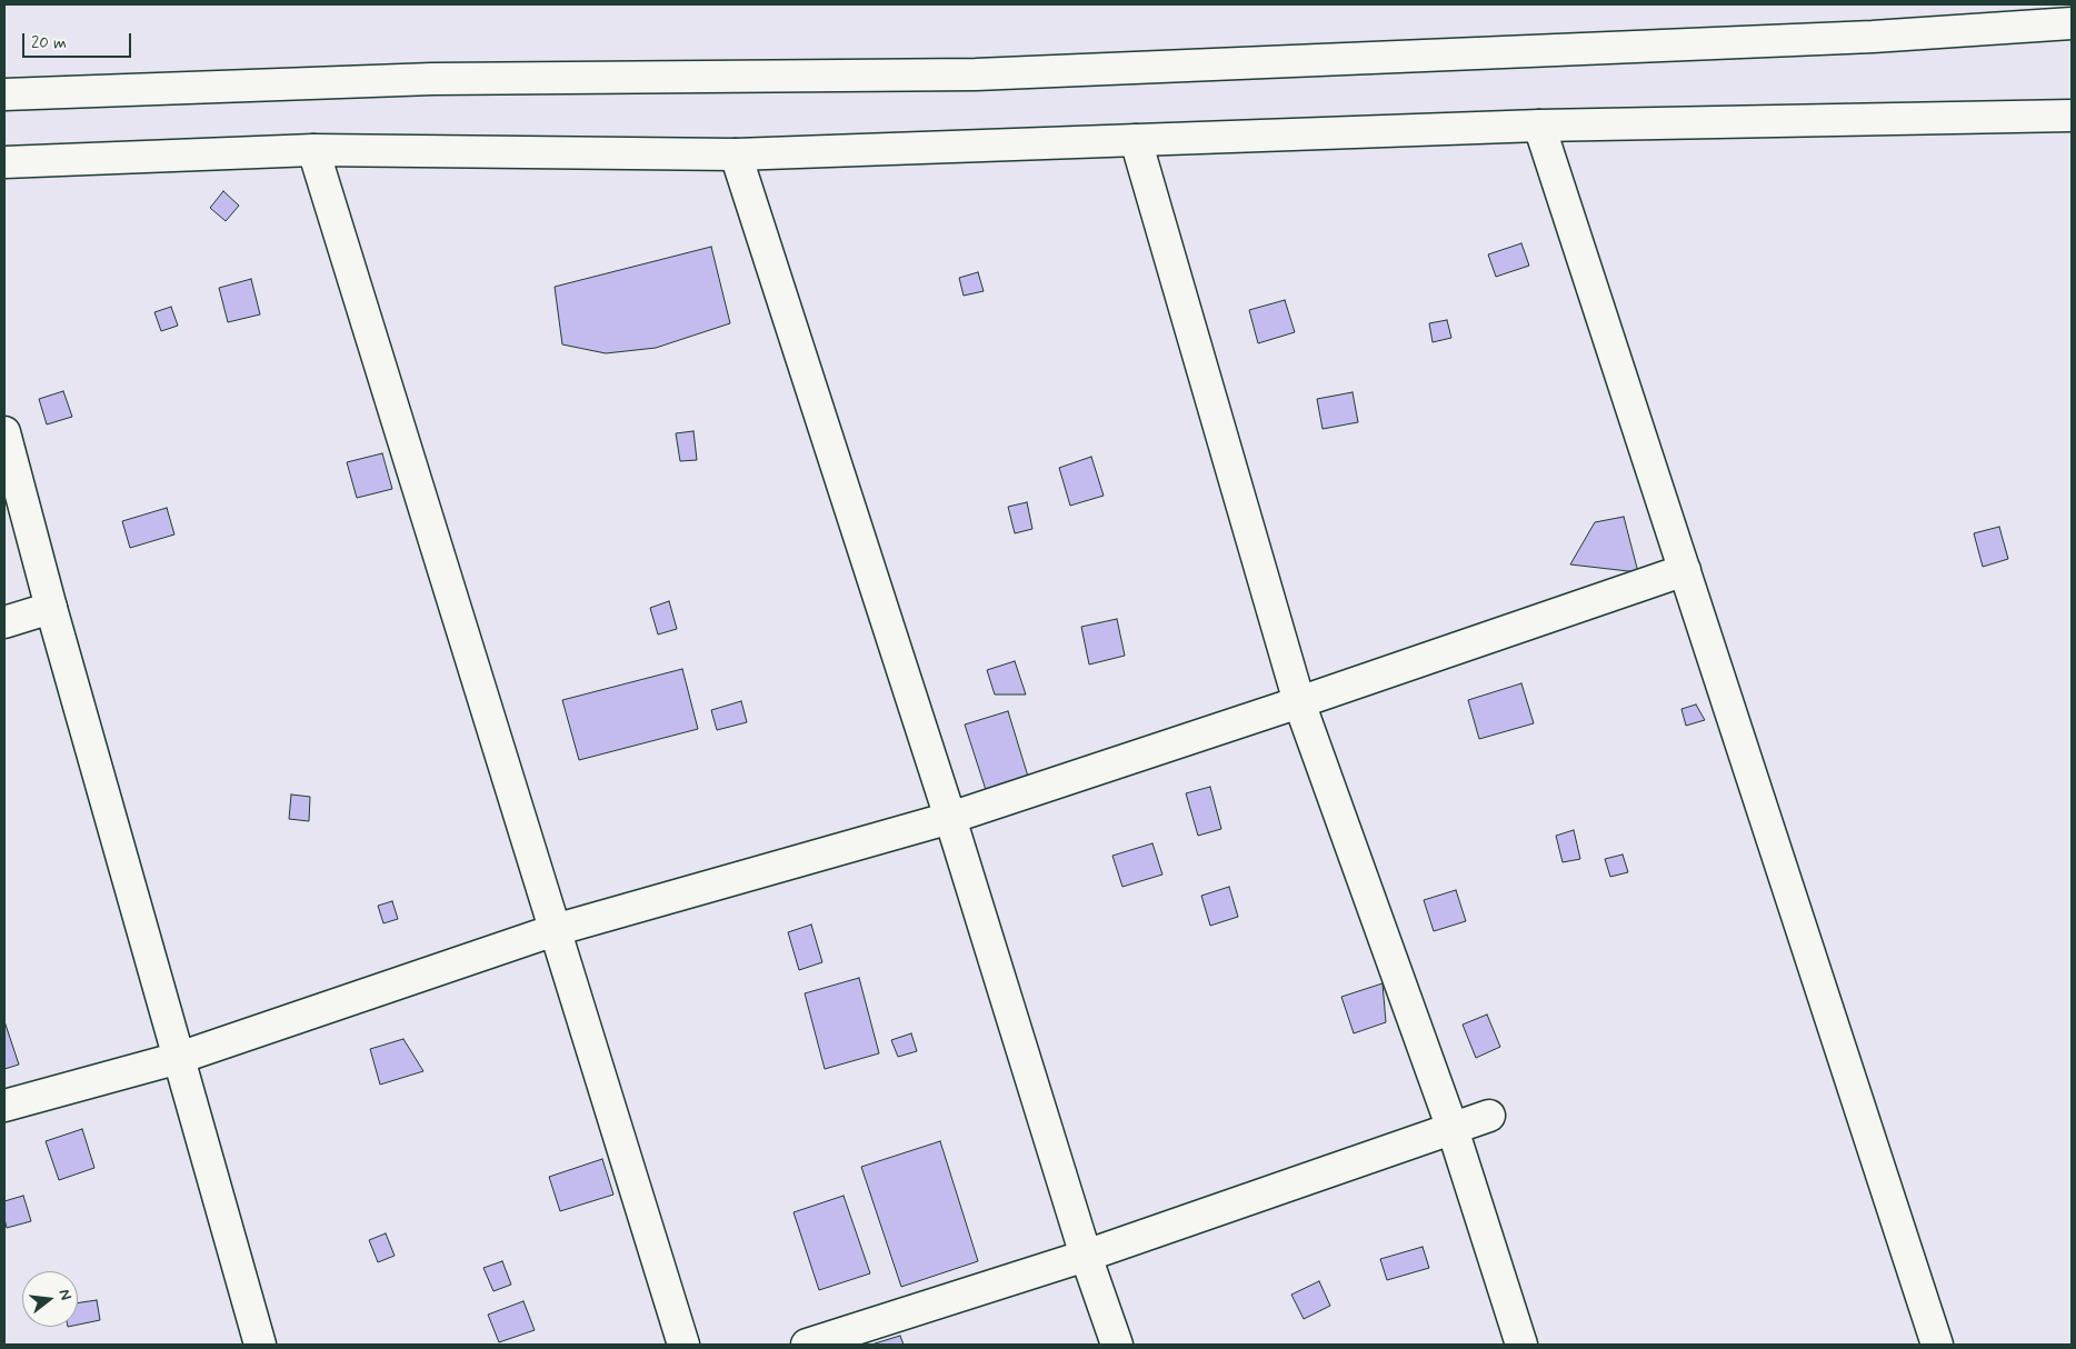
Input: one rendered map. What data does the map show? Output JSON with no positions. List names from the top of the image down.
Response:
{
  "scale_bar": "20 m",
  "north": "right"
}
